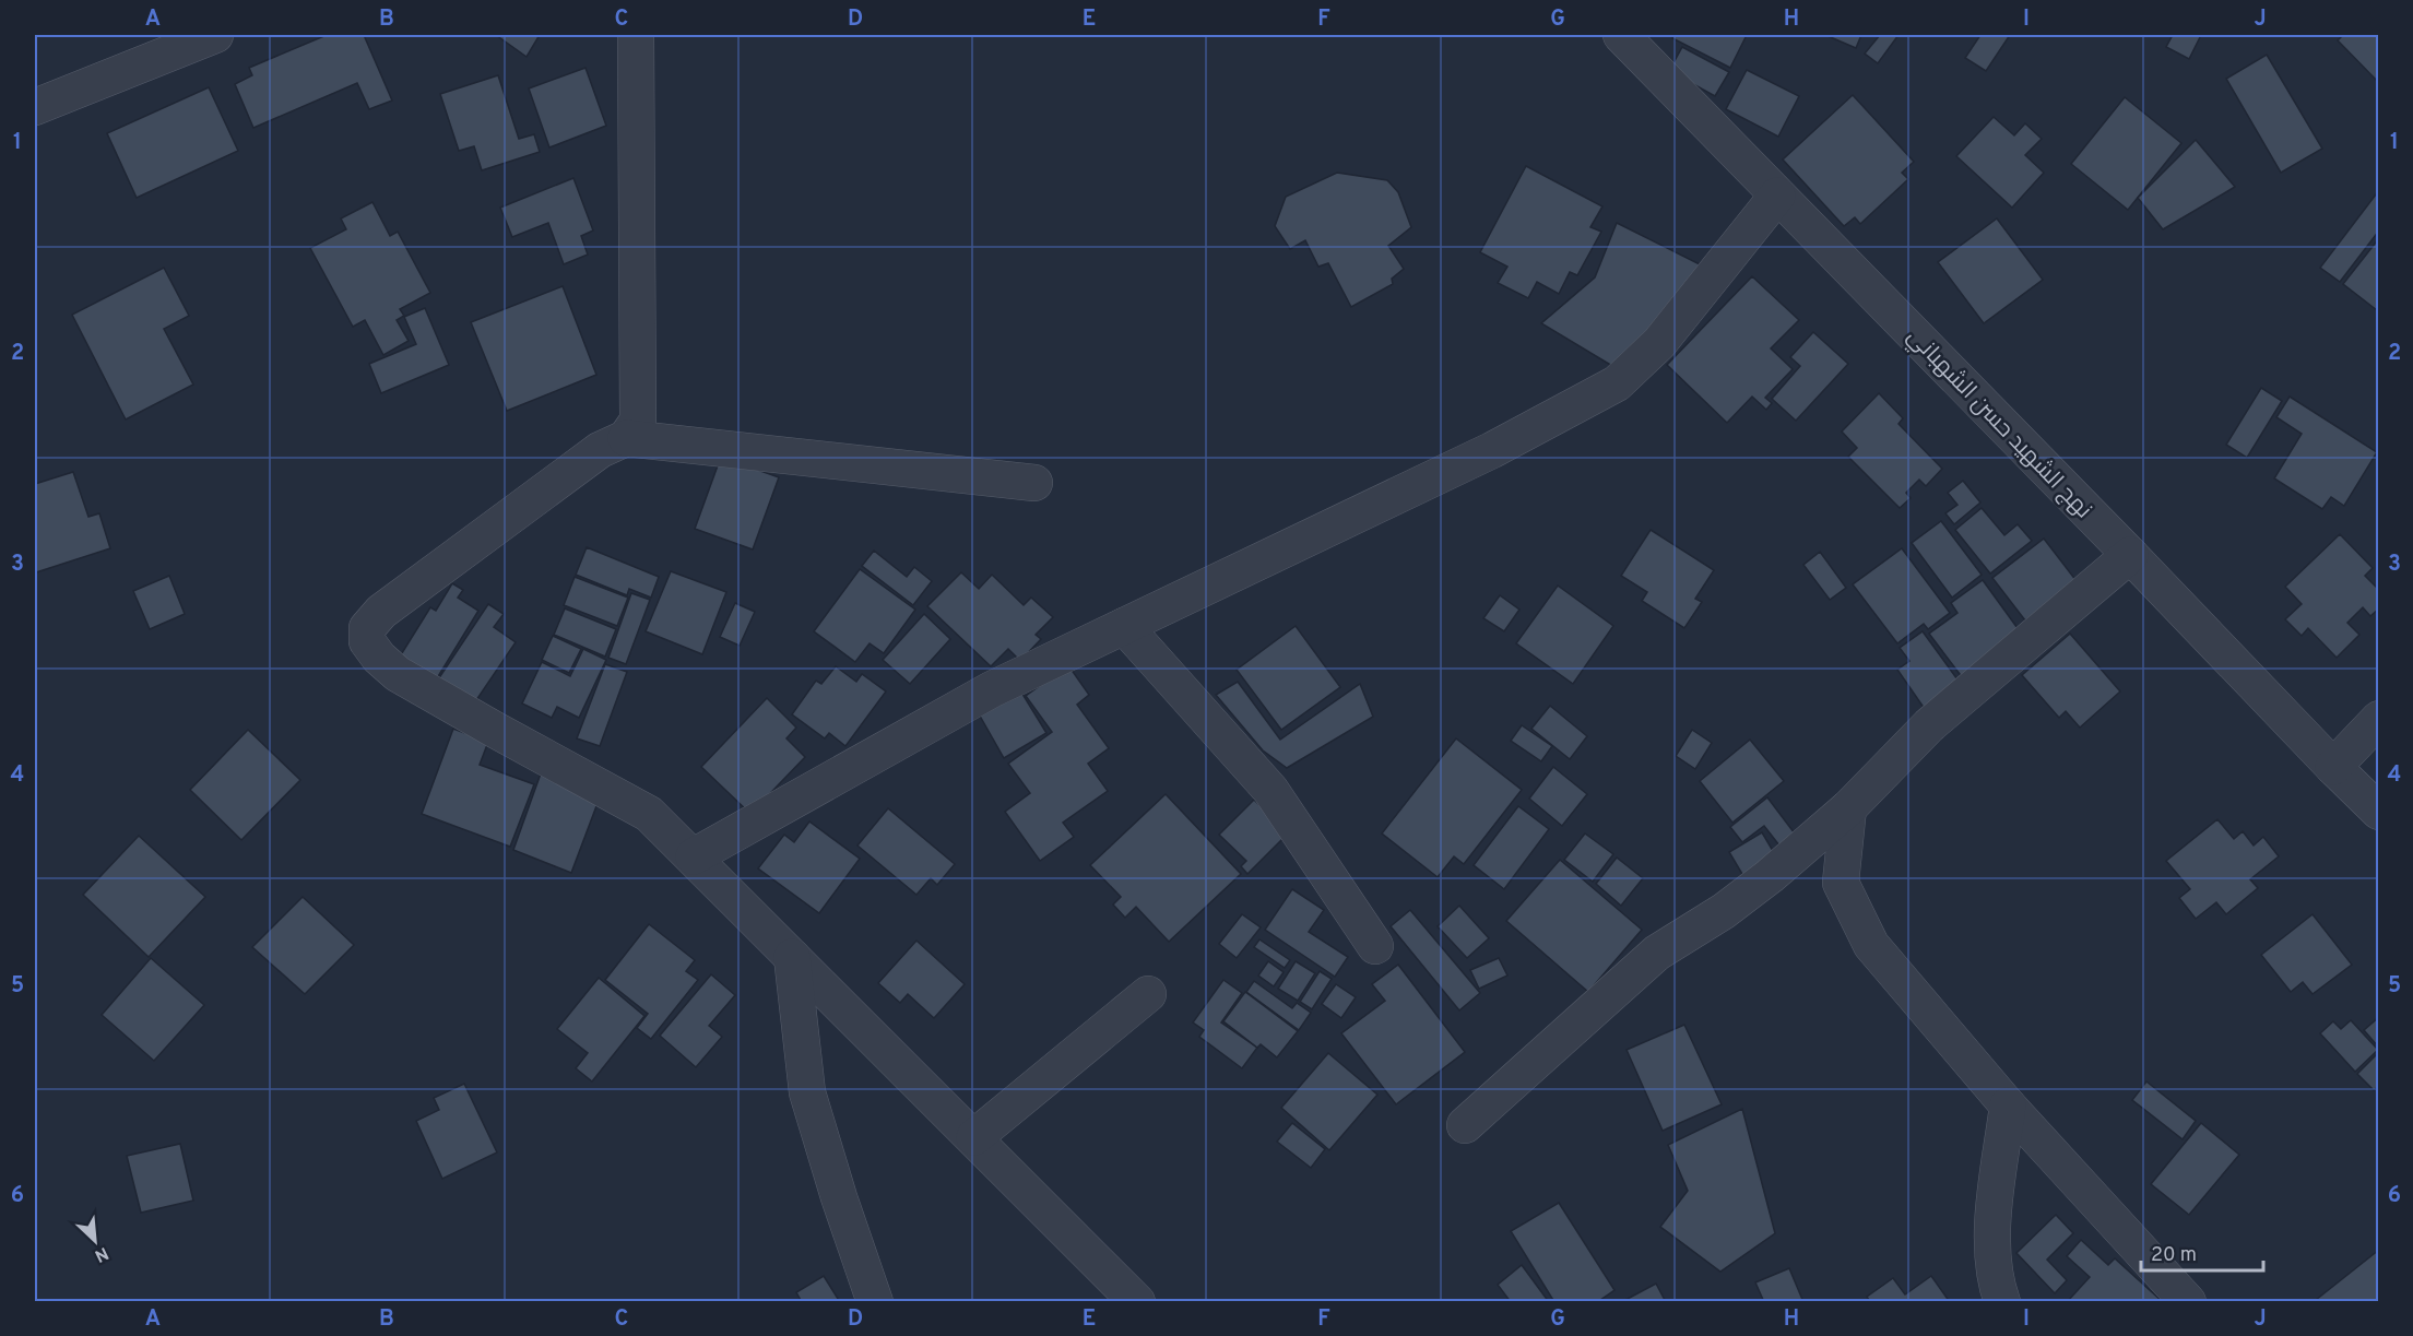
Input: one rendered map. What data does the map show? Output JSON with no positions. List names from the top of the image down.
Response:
{
  "streets": {
    "street": ["نهج الشهيد حسن الشهباني"]
  },
  "scale_bar": "20 m",
  "north": "bottom right",
  "grid": {
    "columns": [
      "A",
      "B",
      "C",
      "D",
      "E",
      "F",
      "G",
      "H",
      "I",
      "J"
    ],
    "rows": [
      "1",
      "2",
      "3",
      "4",
      "5",
      "6"
    ]
  }
}
